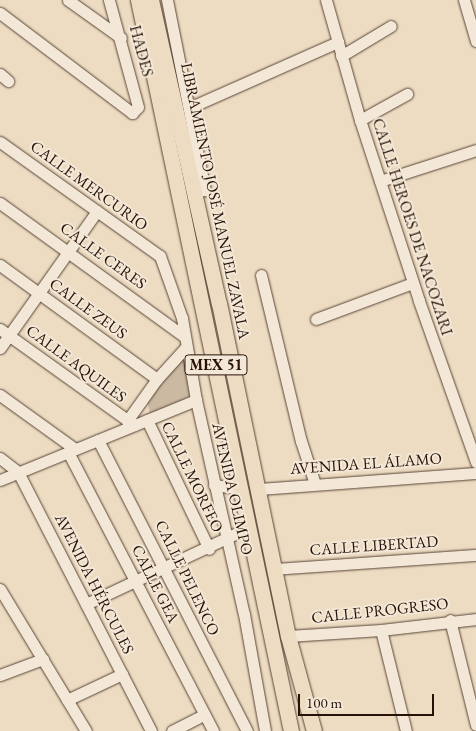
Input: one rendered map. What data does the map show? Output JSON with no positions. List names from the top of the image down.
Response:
{
  "streets": {
    "main road": ["LIBRAMIENTO JOSÉ MANUEL ZAVALA", "MEX 51"],
    "street": [
      "HADES",
      "CALLE MERCURIO",
      "CALLE HEROES DE NACOZARI",
      "CALLE CERES",
      "CALLE ZEUS",
      "CALLE AQUILES",
      "AVENIDA EL ÁLAMO",
      "CALLE MORFEO",
      "AVENIDA OLIMPO",
      "CALLE LIBERTAD",
      "CALLE PELENCO",
      "AVENIDA HÉRCULES",
      "CALLE GEA",
      "CALLE PROGRESO"
    ]
  },
  "crossings": [
    ["CALLE MERCURIO", "AVENIDA OLIMPO"],
    ["LIBRAMIENTO JOSÉ MANUEL ZAVALA", "AVENIDA EL ÁLAMO"],
    ["LIBRAMIENTO JOSÉ MANUEL ZAVALA", "CALLE LIBERTAD"],
    ["LIBRAMIENTO JOSÉ MANUEL ZAVALA", "CALLE PROGRESO"],
    ["CALLE CERES", "AVENIDA OLIMPO"]
  ],
  "scale_bar": "100 m"
}
